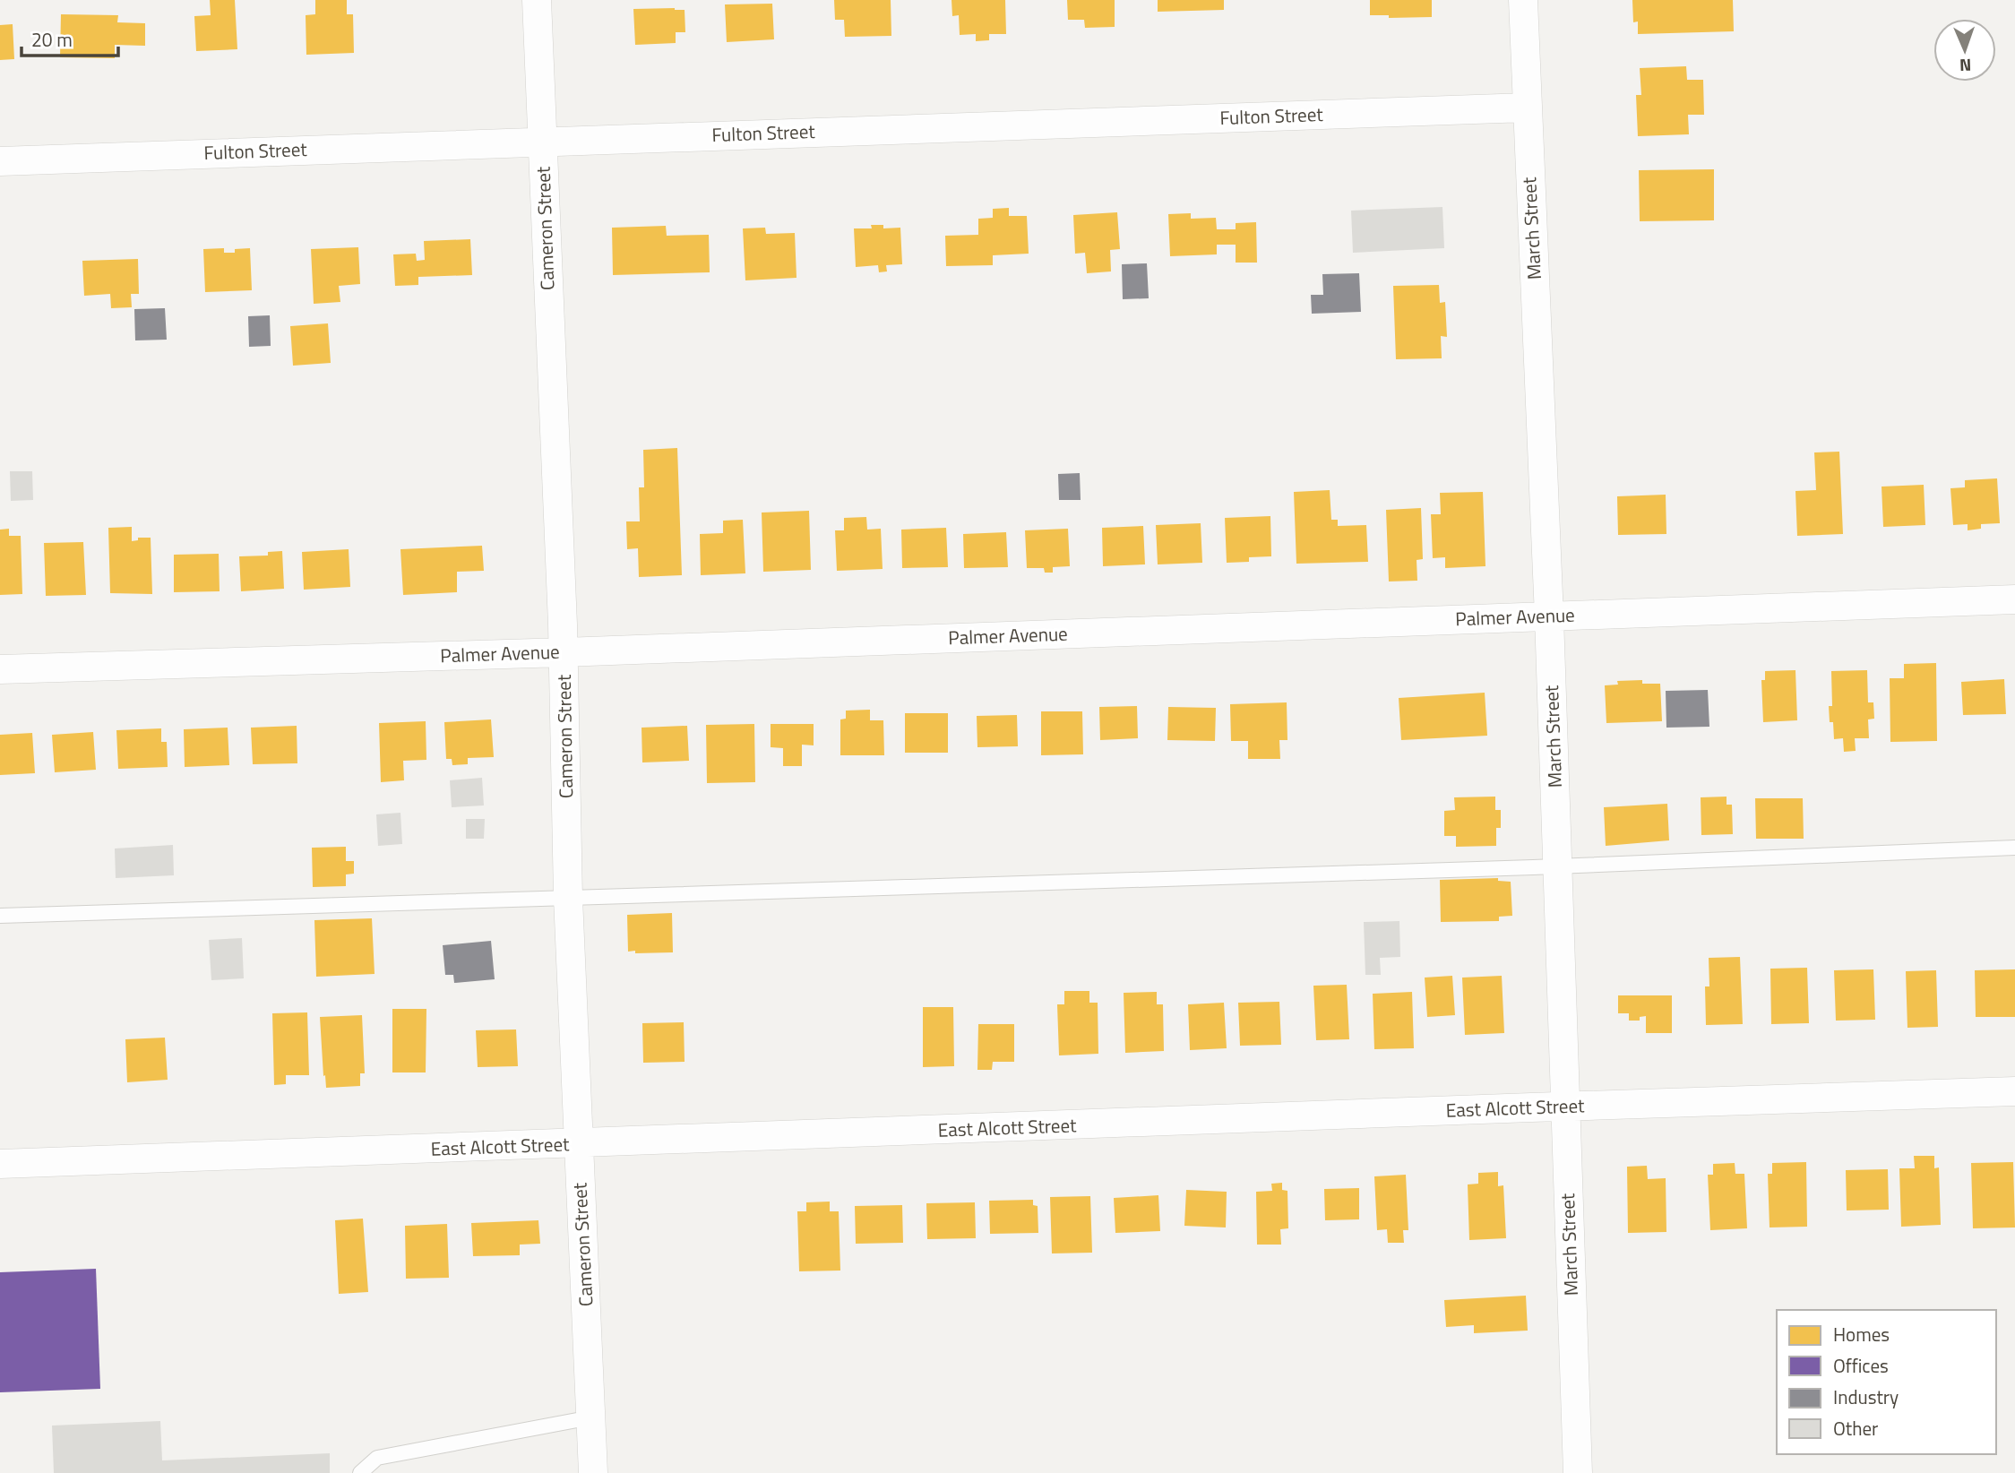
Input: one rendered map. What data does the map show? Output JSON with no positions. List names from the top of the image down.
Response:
{
  "streets": {
    "street": [
      "Fulton Street",
      "Cameron Street",
      "March Street",
      "Palmer Avenue",
      "East Alcott Street"
    ]
  },
  "crossings": [
    ["Fulton Street", "Cameron Street"],
    ["Fulton Street", "March Street"],
    ["Cameron Street", "Palmer Avenue"],
    ["Cameron Street", "East Alcott Street"],
    ["March Street", "Palmer Avenue"],
    ["March Street", "East Alcott Street"]
  ],
  "legend": [
    "Homes",
    "Offices",
    "Industry",
    "Other"
  ],
  "scale_bar": "20 m",
  "north": "bottom"
}
